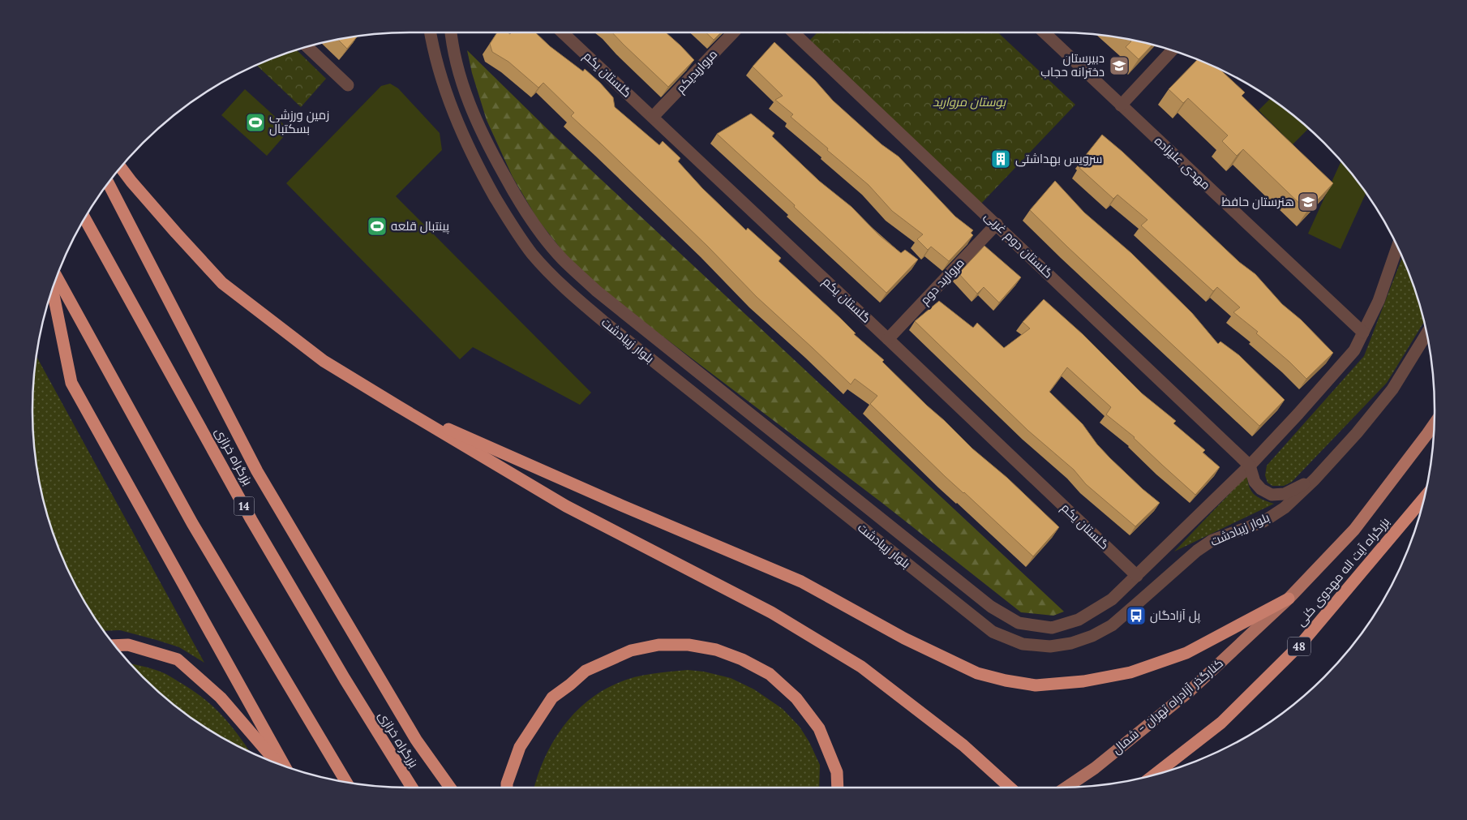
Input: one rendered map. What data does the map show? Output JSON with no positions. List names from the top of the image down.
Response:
{
  "streets": {
    "highway": [
      "بزرگراه خرازی",
      "14",
      "بزرگراه آیت اله مهدوی کنی",
      "48"
    ],
    "main road": ["کنارگذر آزادراه تهران - شمال"],
    "street": [
      "مرواریدیکم",
      "گلستان یکم",
      "مهدی علیزاده",
      "گلستان دوم غربی",
      "مروارید دوم",
      "بلوار زیبادشت"
    ]
  },
  "crossings": [
    ["مرواریدیکم", "گلستان یکم"],
    ["گلستان یکم", "مروارید دوم"],
    ["گلستان یکم", "بلوار زیبادشت"],
    ["مهدی علیزاده", "بلوار زیبادشت"],
    ["گلستان دوم غربی", "مروارید دوم"],
    ["گلستان دوم غربی", "بلوار زیبادشت"]
  ],
  "parks": ["بوستان مروارید"],
  "places": {
    "school or university": ["دبیرستان دخترانه حجاب", "هنرستان حافظ"],
    "sports": ["زمین ورزشی بسکتبال", "پینتبال قلعه"],
    "building": ["سرویس بهداشتی"],
    "bus stop": ["پل آزادگان"]
  }
}
